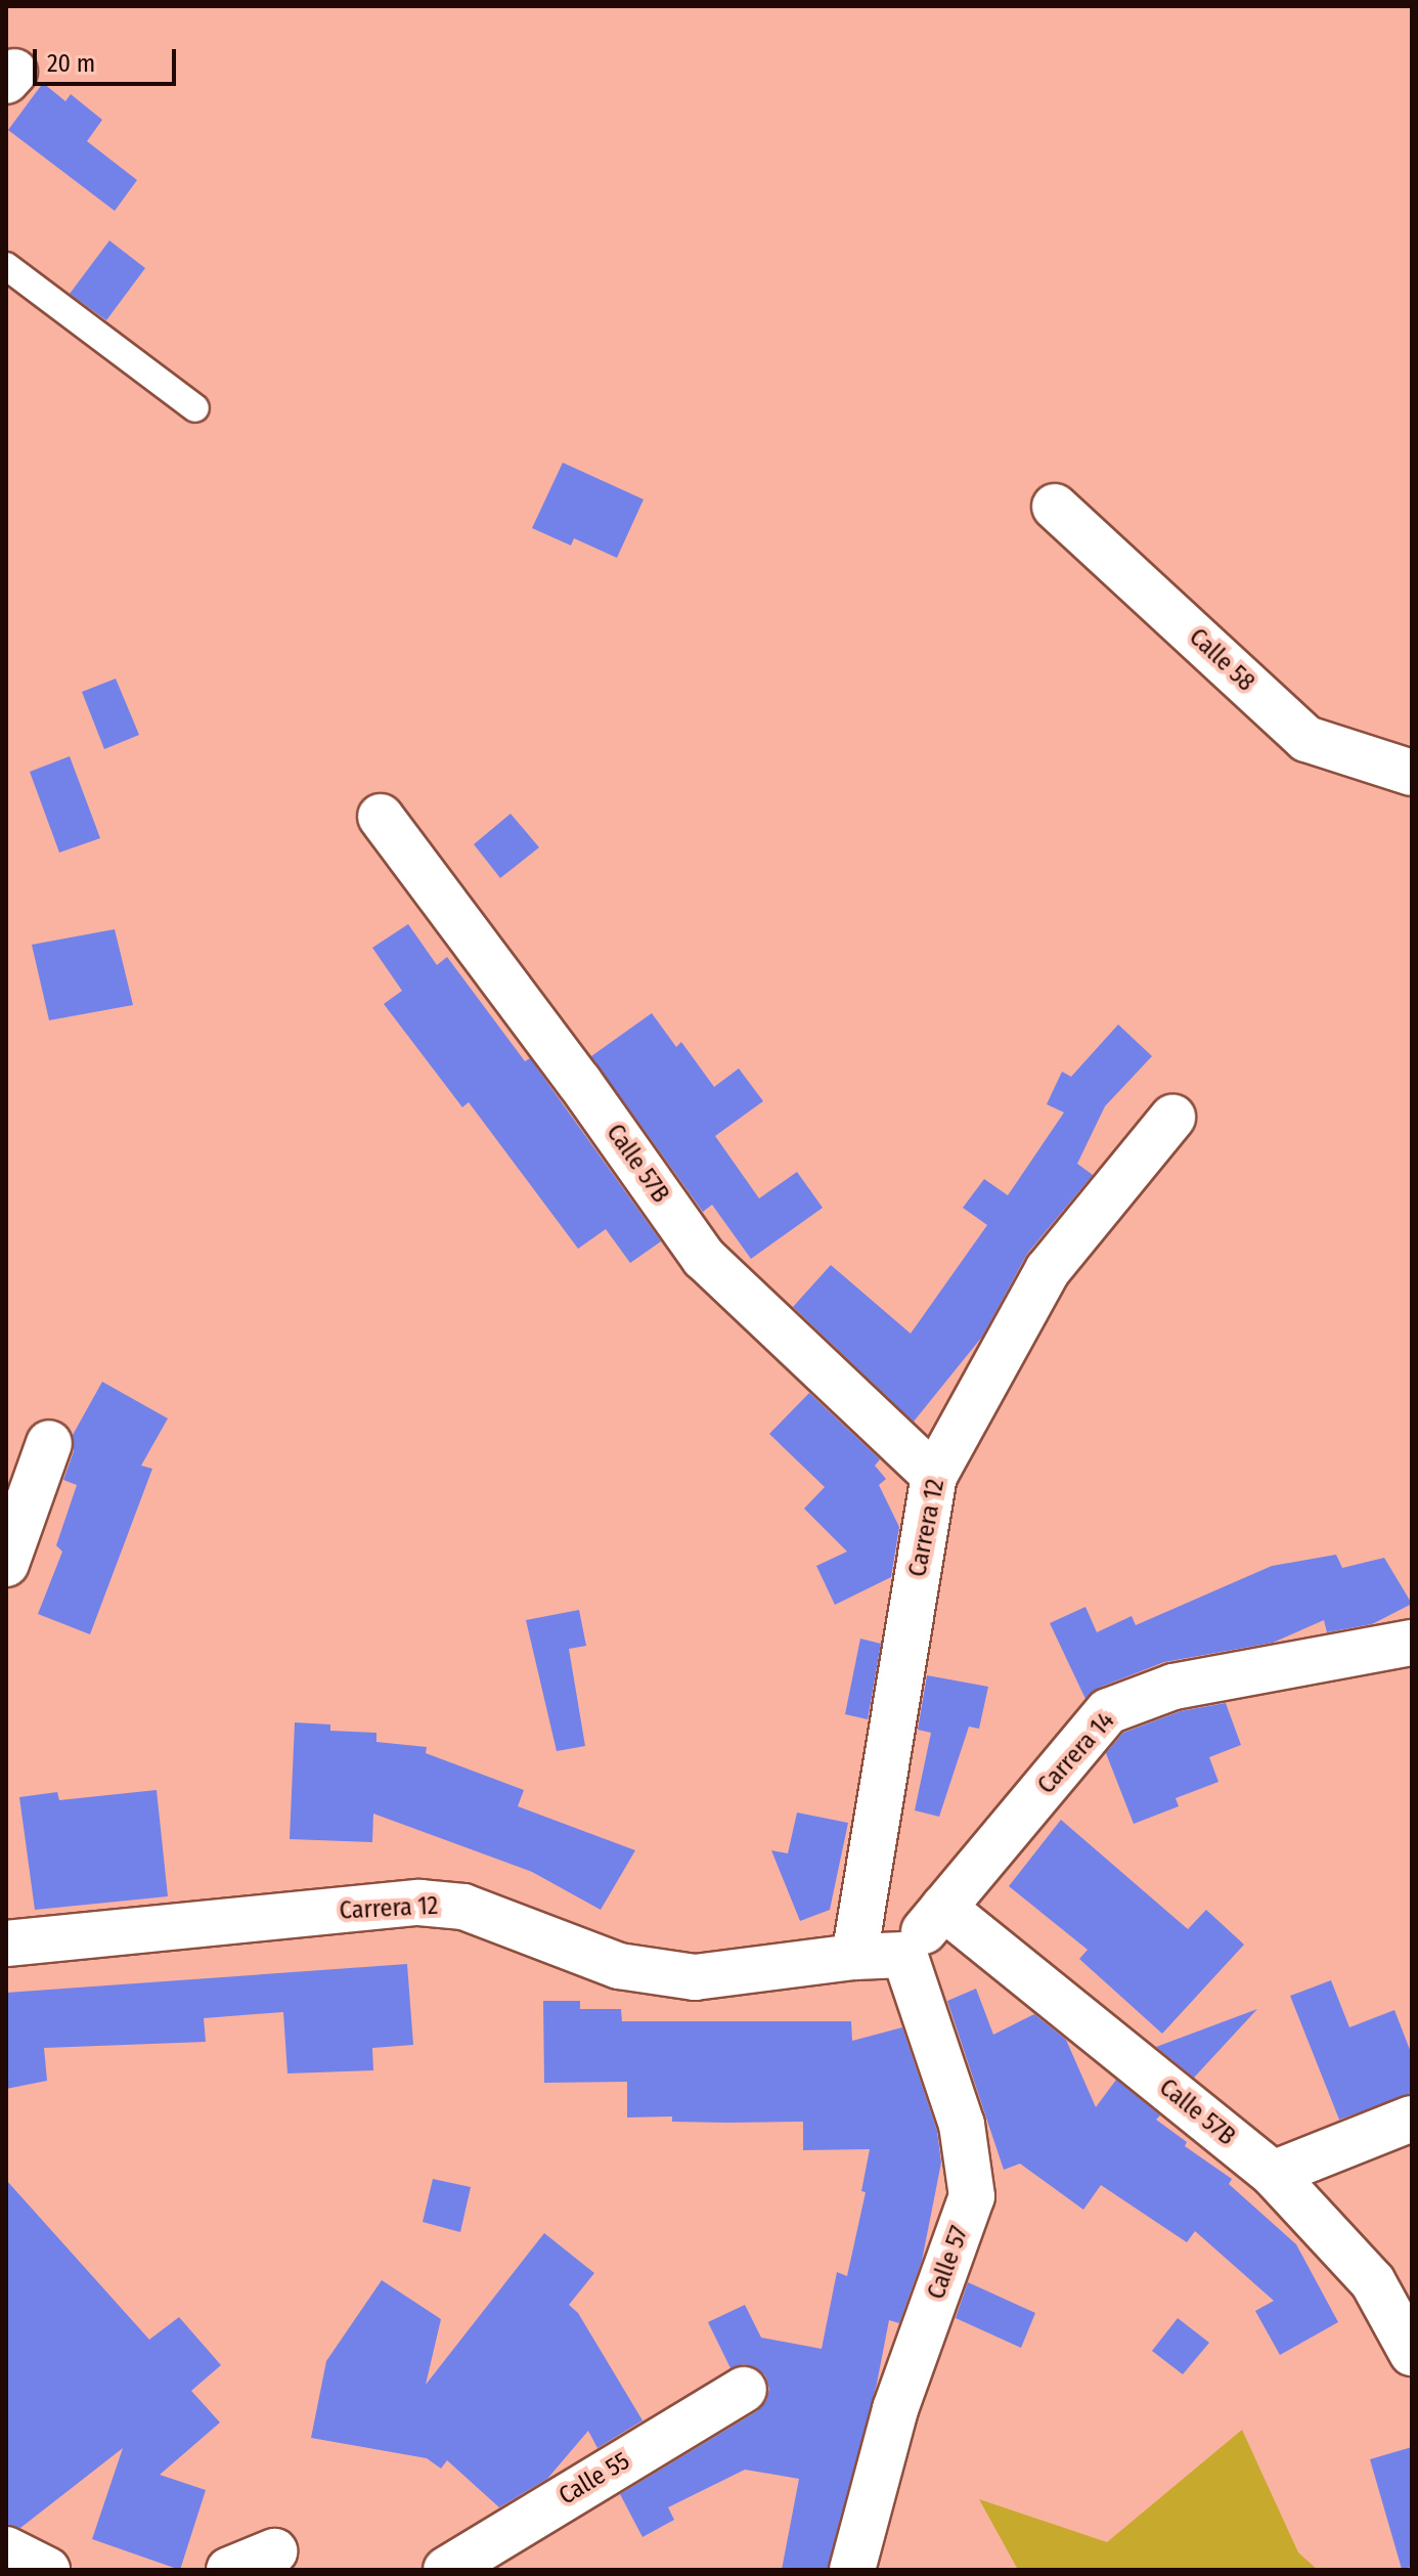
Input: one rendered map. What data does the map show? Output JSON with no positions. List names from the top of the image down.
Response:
{
  "streets": {
    "street": [
      "Calle 58",
      "Calle 57B",
      "Carrera 12",
      "Carrera 14",
      "Calle 57",
      "Calle 55"
    ]
  },
  "crossings": [
    ["Calle 57B", "Carrera 12"],
    ["Calle 57B", "Carrera 14"],
    ["Carrera 12", "Carrera 14"],
    ["Carrera 12", "Calle 57"],
    ["Carrera 14", "Calle 57"]
  ],
  "scale_bar": "20 m"
}
